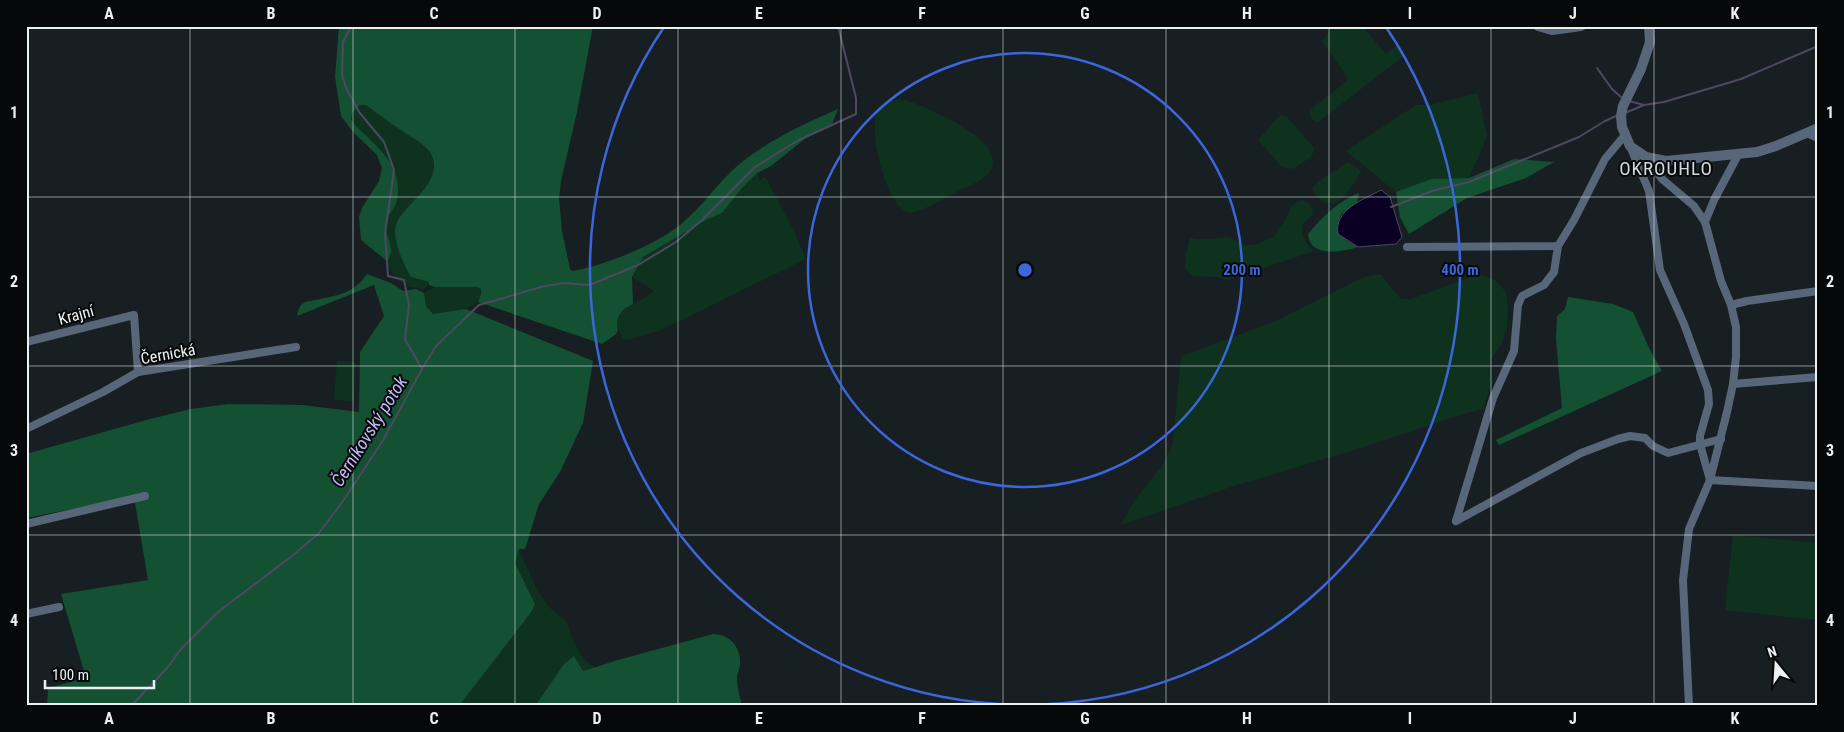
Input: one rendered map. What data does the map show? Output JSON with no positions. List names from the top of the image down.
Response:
{
  "streets": {
    "street": ["Krajní", "Černická"]
  },
  "crossings": [
    ["Krajní", "Černická"]
  ],
  "districts": ["OKROUHLO"],
  "water": ["Černíkovský potok"],
  "scale_bar": "100 m",
  "north": "top",
  "grid": {
    "columns": [
      "A",
      "B",
      "C",
      "D",
      "E",
      "F",
      "G",
      "H",
      "I",
      "J",
      "K"
    ],
    "rows": [
      "1",
      "2",
      "3",
      "4"
    ]
  },
  "rings": ["200 m", "400 m"]
}
